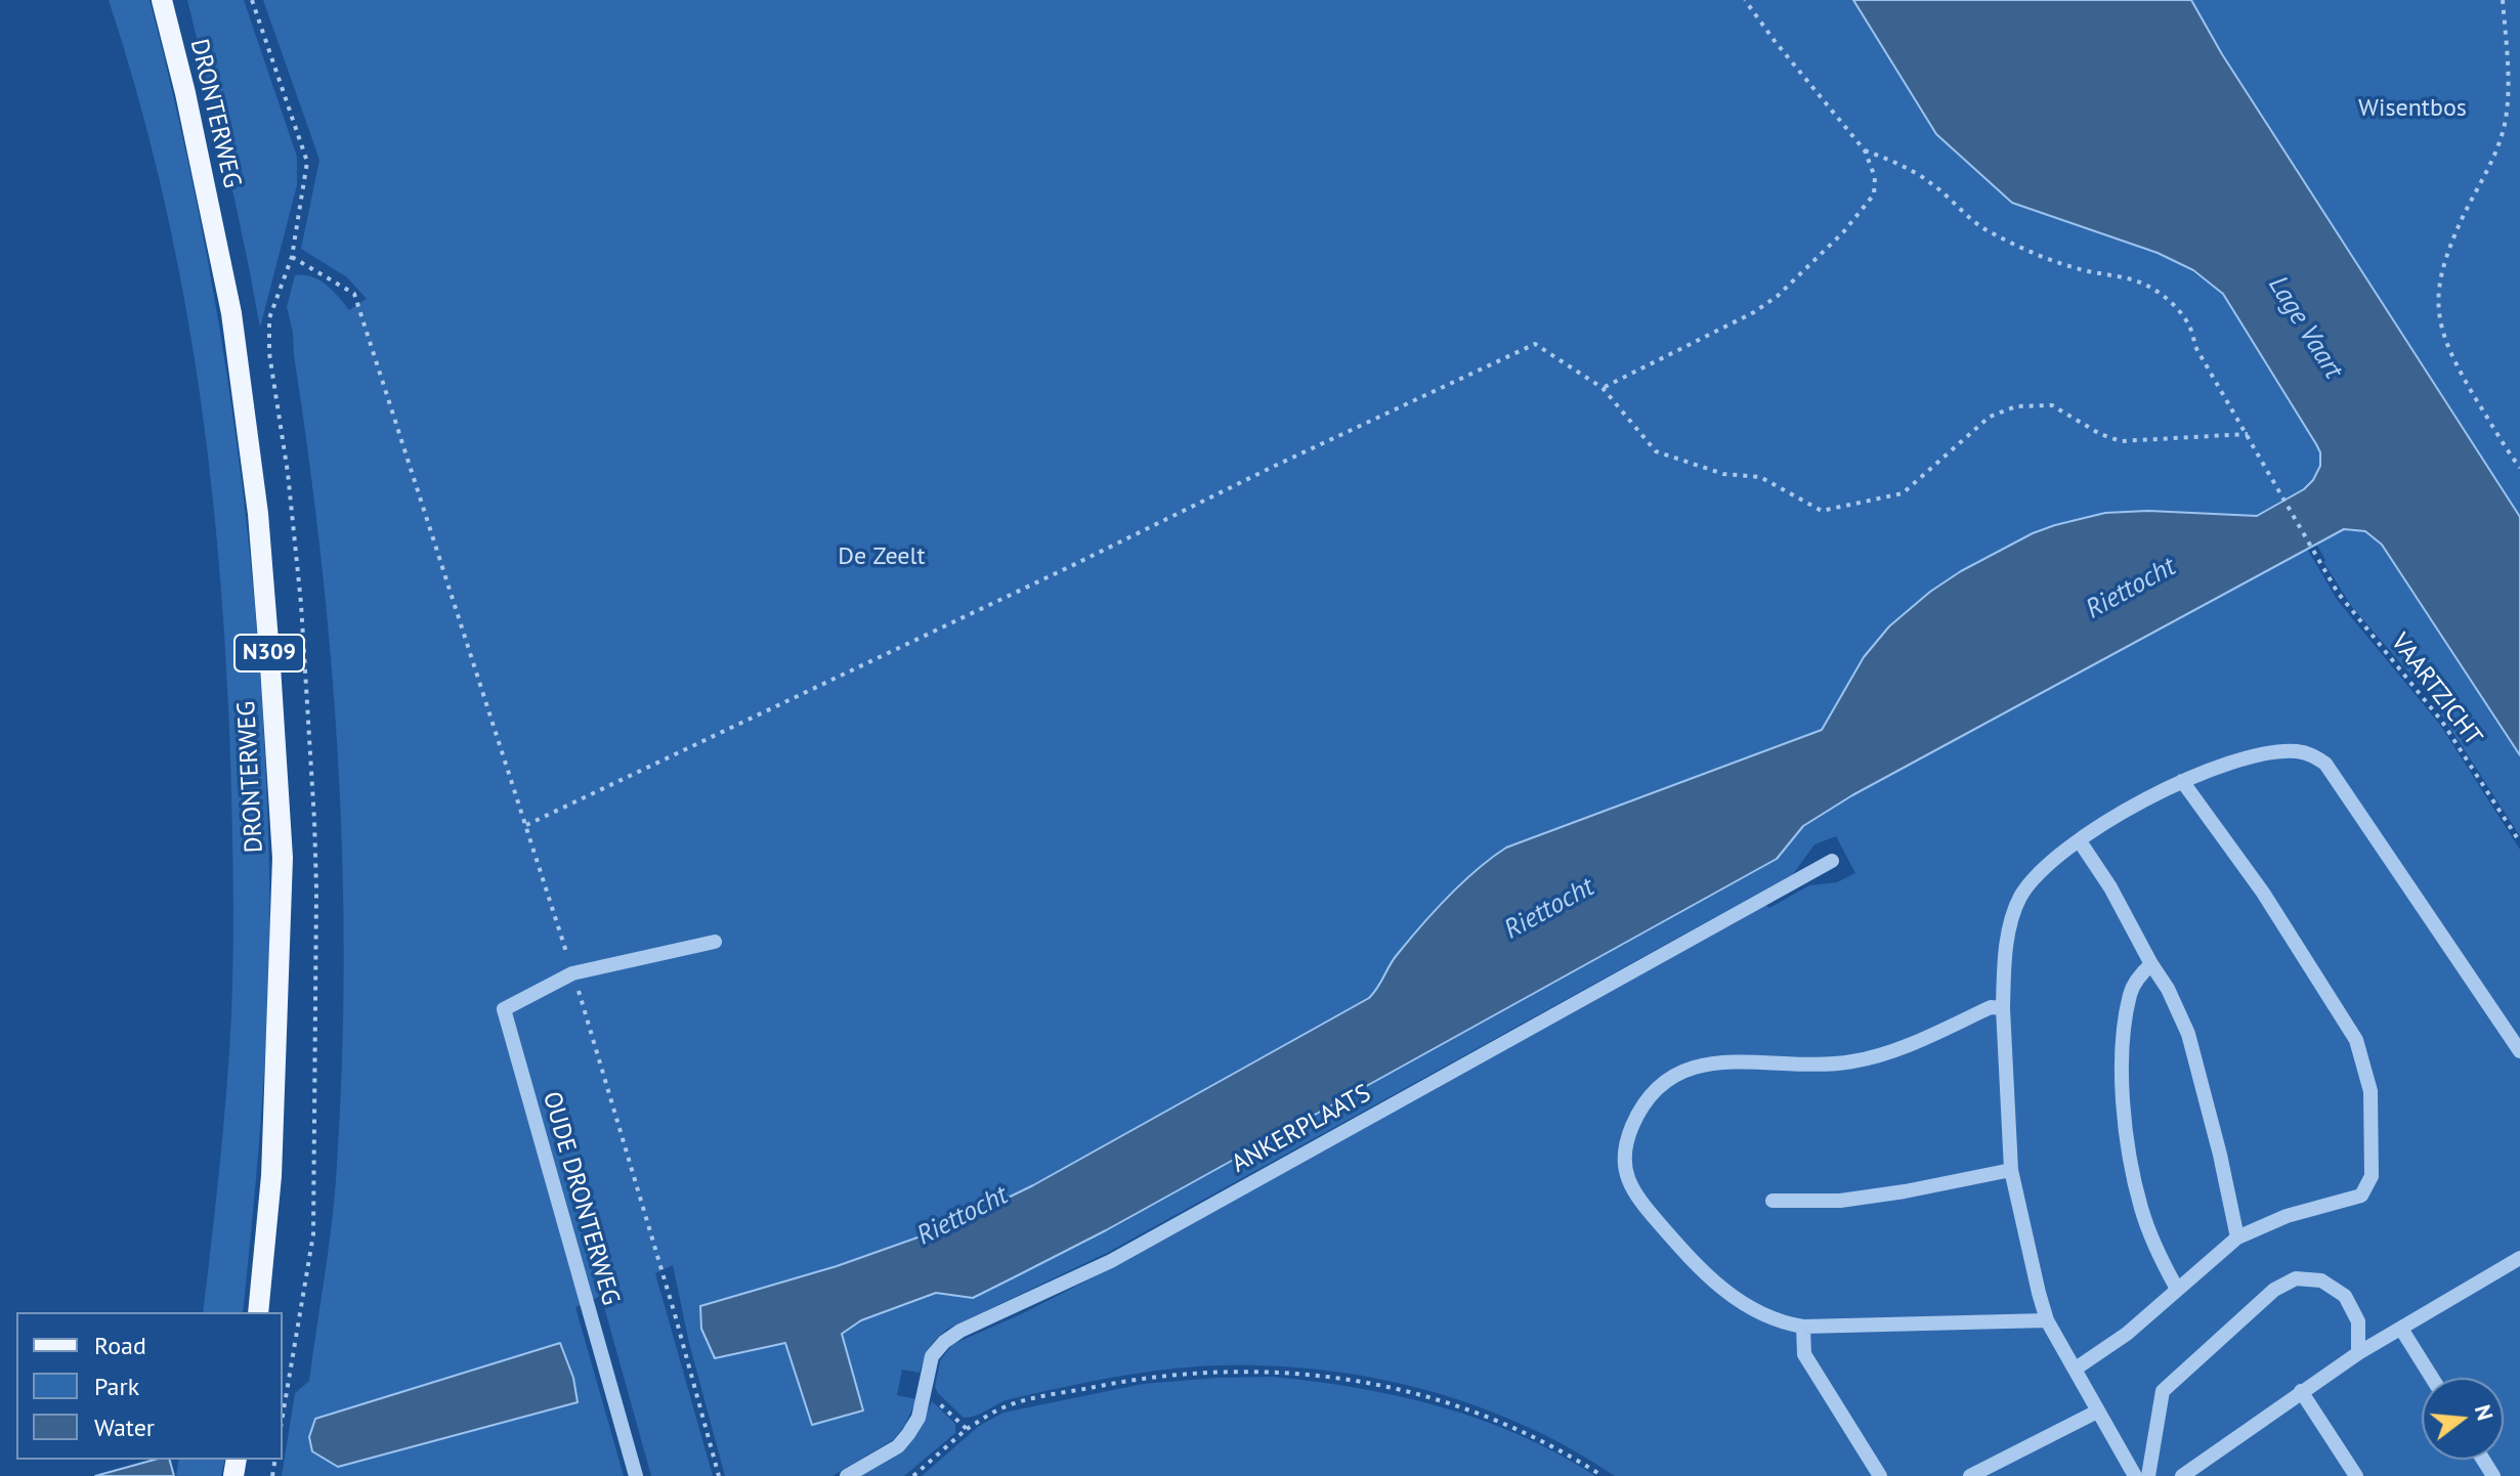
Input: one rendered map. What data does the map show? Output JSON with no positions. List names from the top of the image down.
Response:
{
  "streets": {
    "main road": ["DRONTERWEG", "N309"],
    "street": ["ANKERPLAATS", "OUDE DRONTERWEG"],
    "path": ["VAARTZICHT"]
  },
  "water": ["Lage Vaart", "Riettocht"],
  "parks": ["Wisentbos", "De Zeelt"],
  "legend": ["Road", "Park", "Water"],
  "north": "right"
}
